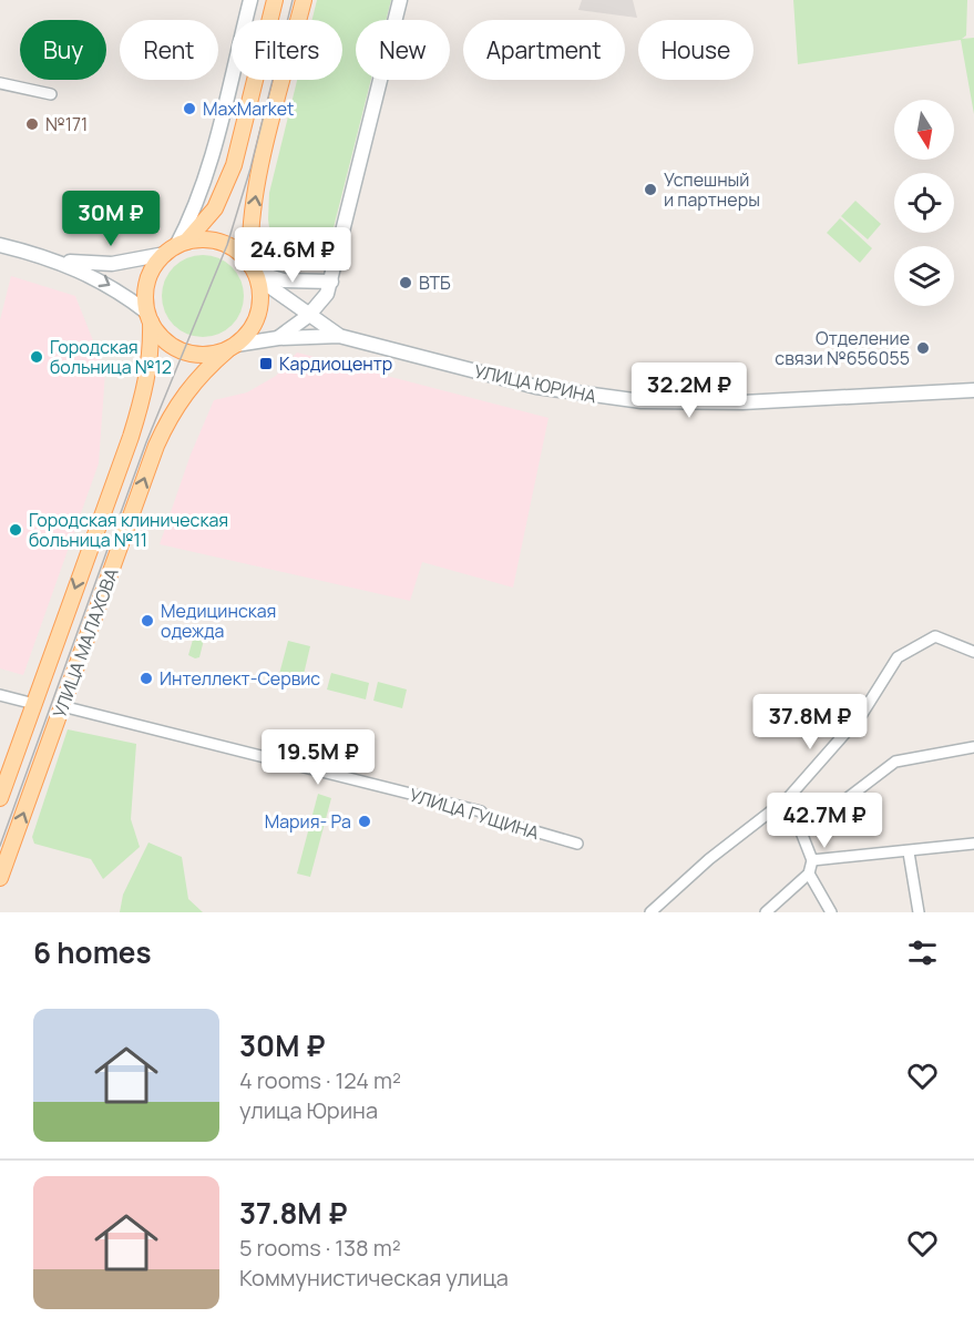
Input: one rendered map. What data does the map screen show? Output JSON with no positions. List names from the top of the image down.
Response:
{
  "streets": {
    "main road": ["УЛИЦА ЮРИНА", "УЛИЦА МАЛАХОВА"],
    "street": ["УЛИЦА ГУЩИНА"]
  },
  "crossings": [
    ["УЛИЦА ЮРИНА", "УЛИЦА МАЛАХОВА"],
    ["УЛИЦА МАЛАХОВА", "УЛИЦА ГУЩИНА"]
  ],
  "places": {
    "other": [
      "MaxMarket",
      "№171",
      "Успешный и партнеры",
      "ВТБ",
      "Отделение связи №656055",
      "Городская больница №12",
      "Городская клиническая больница №11",
      "Медицинская одежда",
      "Интеллект-Сервис",
      "Мария- Ра"
    ],
    "transit": ["Кардиоцентр"]
  },
  "north": "bottom",
  "page": {
    "chip": [
      "Buy",
      "Rent",
      "Filters",
      "New",
      "Apartment",
      "House"
    ],
    "price": [
      "30M ₽",
      "24.6M ₽",
      "32.2M ₽",
      "37.8M ₽",
      "19.5M ₽",
      "42.7M ₽"
    ],
    "heading": "6 homes",
    "list": [
      {
        "name": "30M ₽",
        "note": "4 rooms · 124 m² · улица Юрина"
      },
      {
        "name": "37.8M ₽",
        "note": "5 rooms · 138 m² · Коммунистическая улица"
      }
    ]
  }
}
